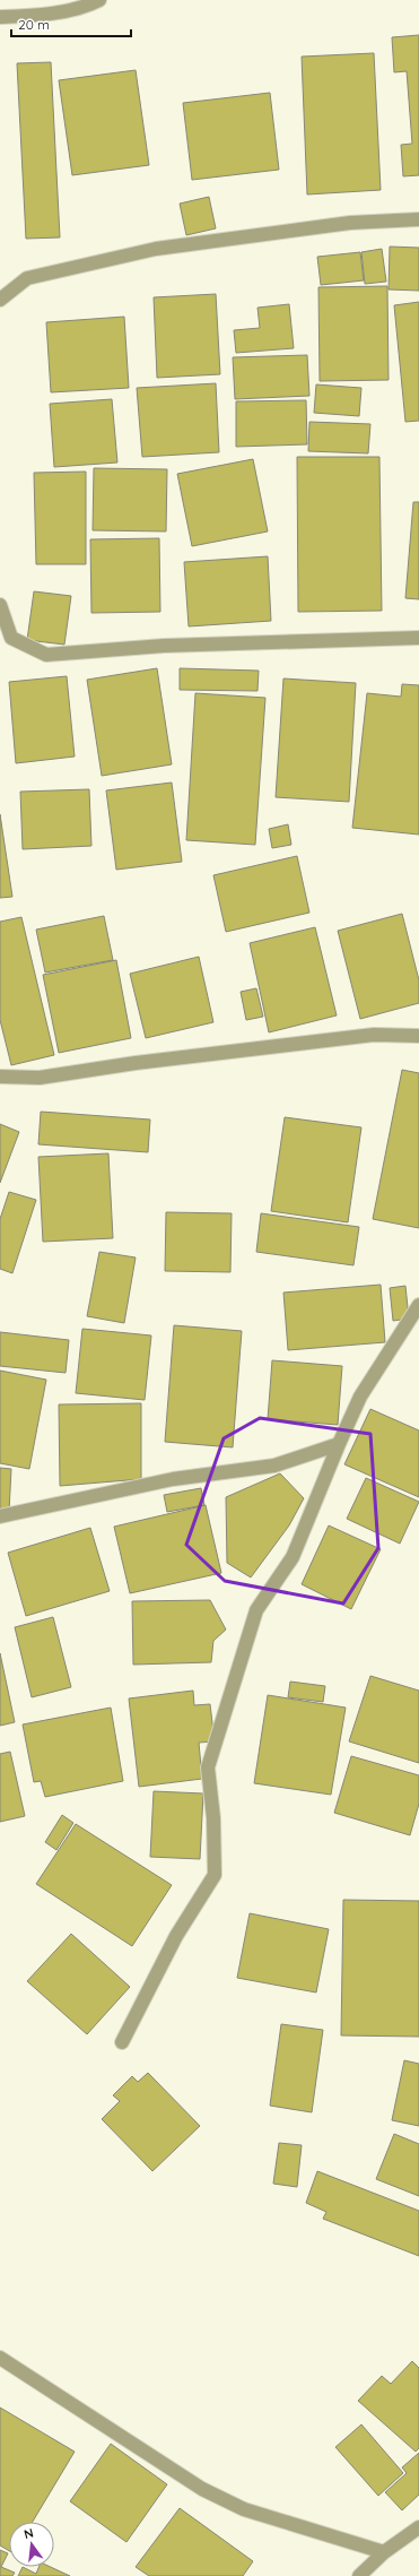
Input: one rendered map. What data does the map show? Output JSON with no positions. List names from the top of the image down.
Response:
{
  "scale_bar": "20 m",
  "north": "top"
}
